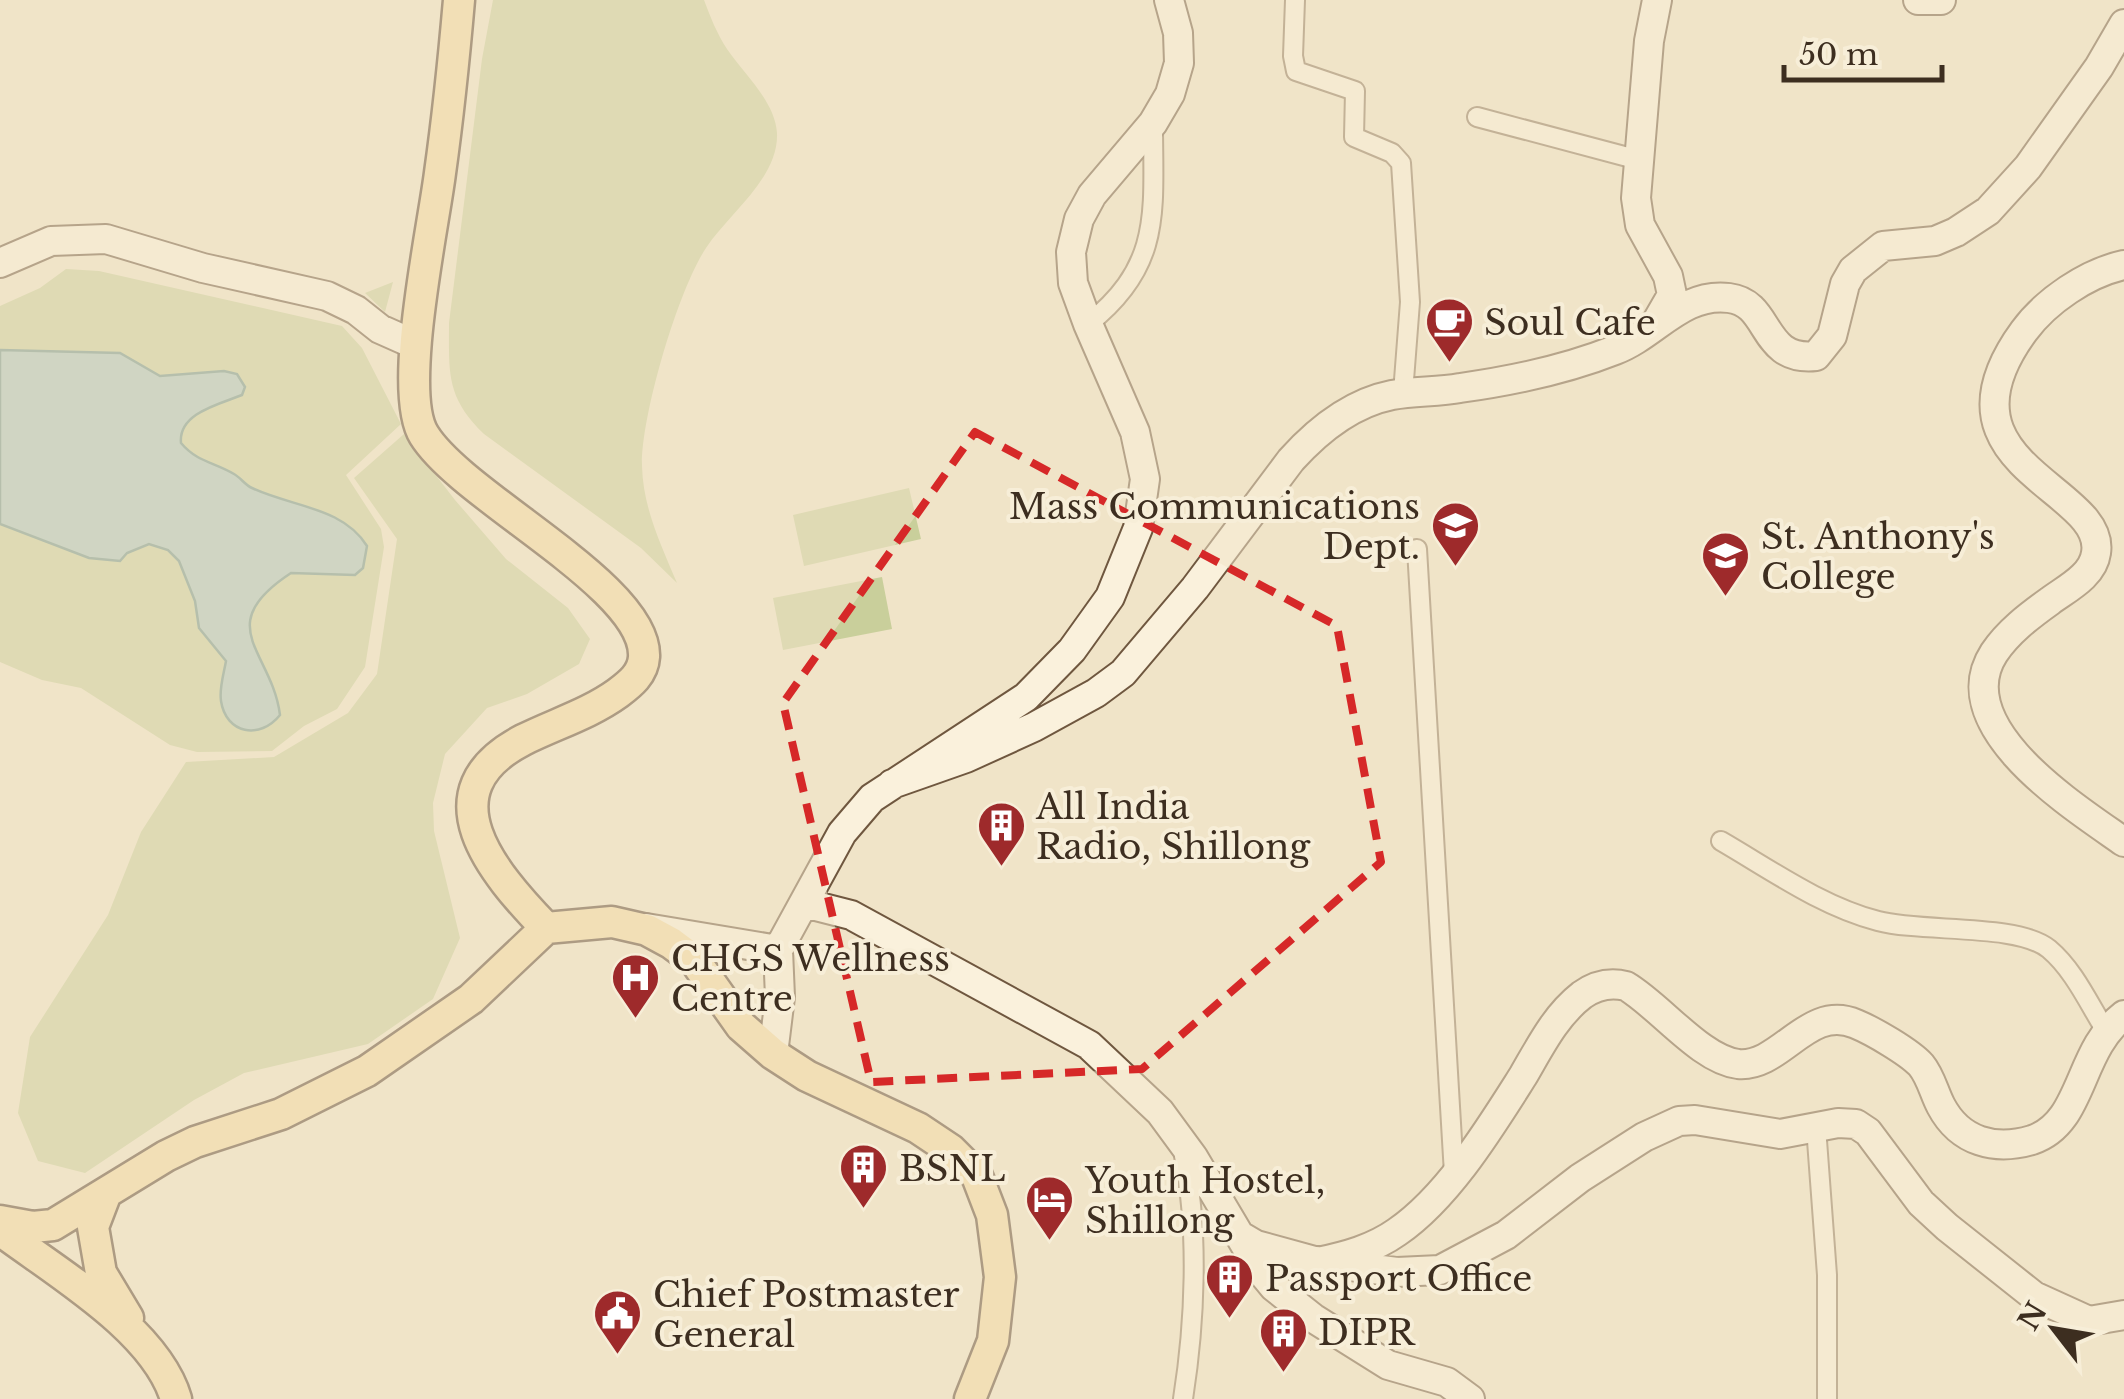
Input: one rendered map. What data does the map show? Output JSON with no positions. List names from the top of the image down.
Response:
{
  "places": {
    "cafe": ["Soul Cafe"],
    "school or university": ["Mass Communications Dept.", "St. Anthony's College"],
    "building": [
      "All India Radio, Shillong",
      "BSNL",
      "Passport Office",
      "DIPR"
    ],
    "hospital": ["CHGS Wellness Centre"],
    "hotel": ["Youth Hostel, Shillong"],
    "public building": ["Chief Postmaster General"]
  },
  "scale_bar": "50 m",
  "north": "top left"
}
